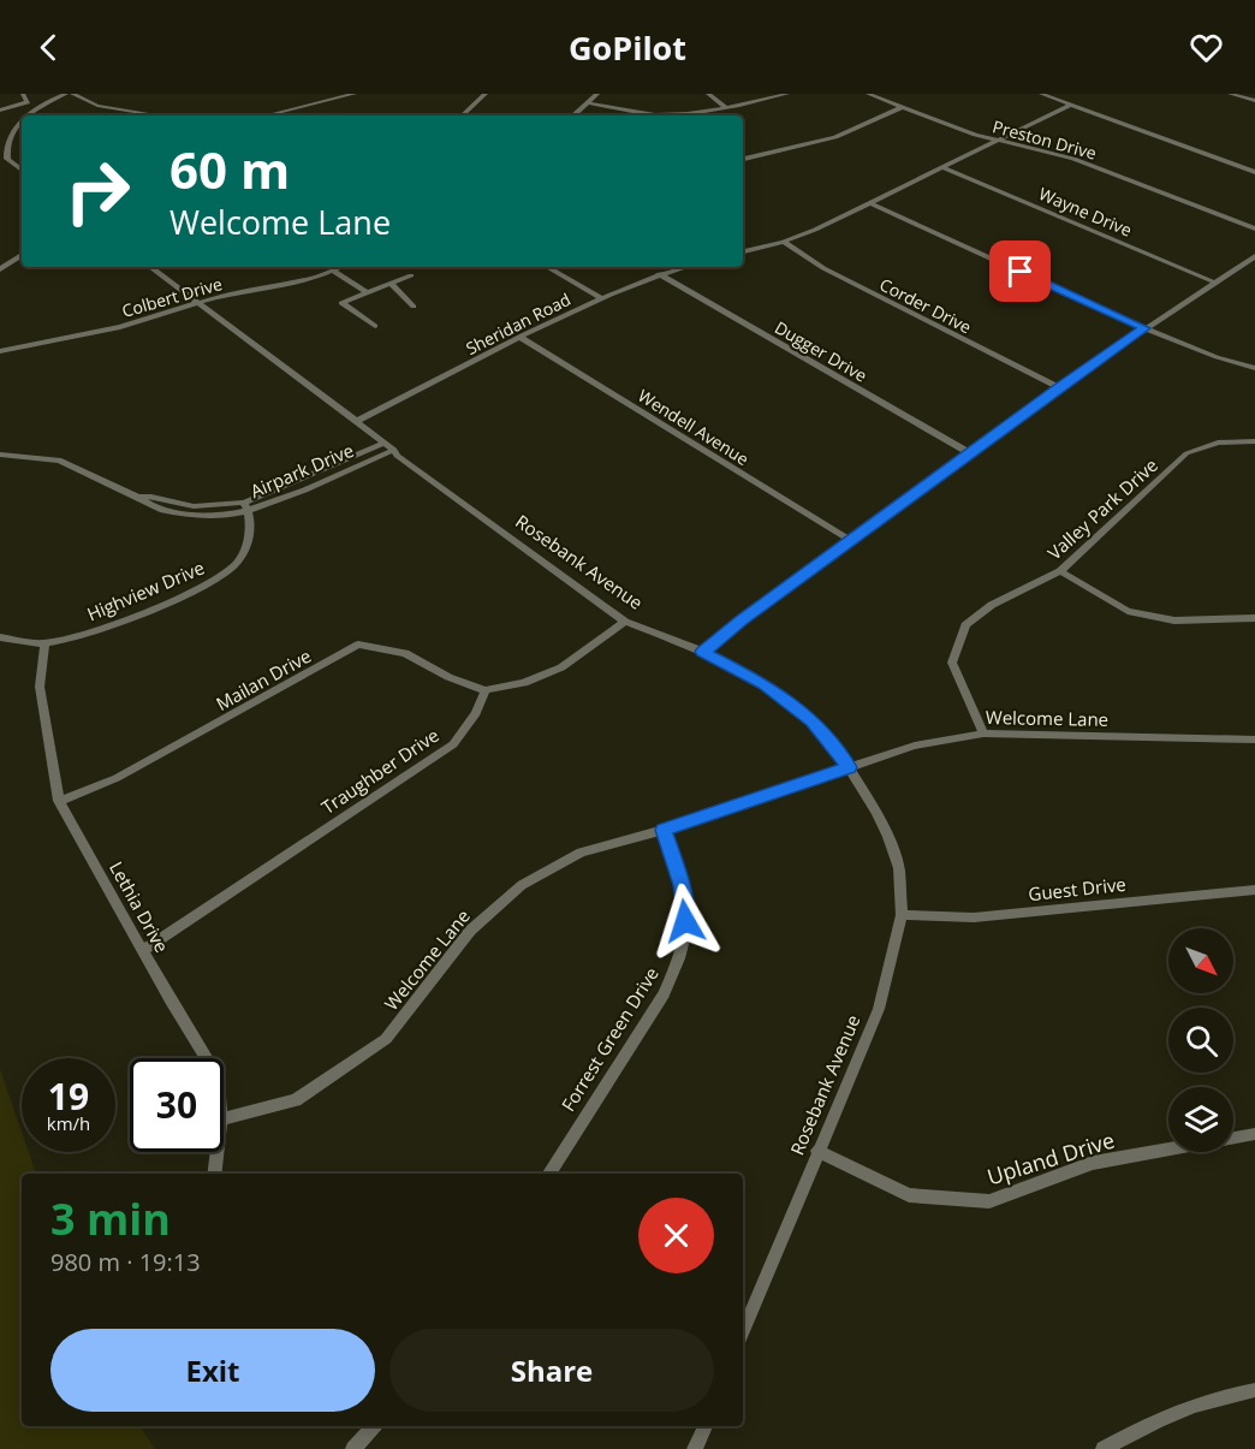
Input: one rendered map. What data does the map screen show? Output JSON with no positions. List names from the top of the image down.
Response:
{
  "streets": {
    "street": [
      "Preston Drive",
      "Wayne Drive",
      "Colbert Drive",
      "Corder Drive",
      "Sheridan Road",
      "Dugger Drive",
      "Wendell Avenue",
      "Airpark Drive",
      "Valley Park Drive",
      "Rosebank Avenue",
      "Highview Drive",
      "Mailan Drive",
      "Welcome Lane",
      "Traughber Drive",
      "Guest Drive",
      "Lethia Drive",
      "Forrest Green Drive",
      "Upland Drive"
    ]
  },
  "crossings": [
    ["Colbert Drive", "Rosebank Avenue"],
    ["Sheridan Road", "Dugger Drive"],
    ["Sheridan Road", "Wendell Avenue"],
    ["Sheridan Road", "Rosebank Avenue"],
    ["Airpark Drive", "Rosebank Avenue"],
    ["Airpark Drive", "Highview Drive"],
    ["Valley Park Drive", "Welcome Lane"],
    ["Rosebank Avenue", "Welcome Lane"],
    ["Rosebank Avenue", "Guest Drive"],
    ["Rosebank Avenue", "Upland Drive"],
    ["Highview Drive", "Lethia Drive"],
    ["Mailan Drive", "Traughber Drive"],
    ["Mailan Drive", "Lethia Drive"],
    ["Welcome Lane", "Forrest Green Drive"],
    ["Traughber Drive", "Lethia Drive"]
  ],
  "north": "bottom right",
  "page": {
    "header": "GoPilot",
    "turn": ["60 m", "Welcome Lane"],
    "speed": "19 km/h",
    "limit": "30",
    "heading": ["3 min", "980 m · 19:13"],
    "buttons": ["Exit", "Share"]
  }
}
